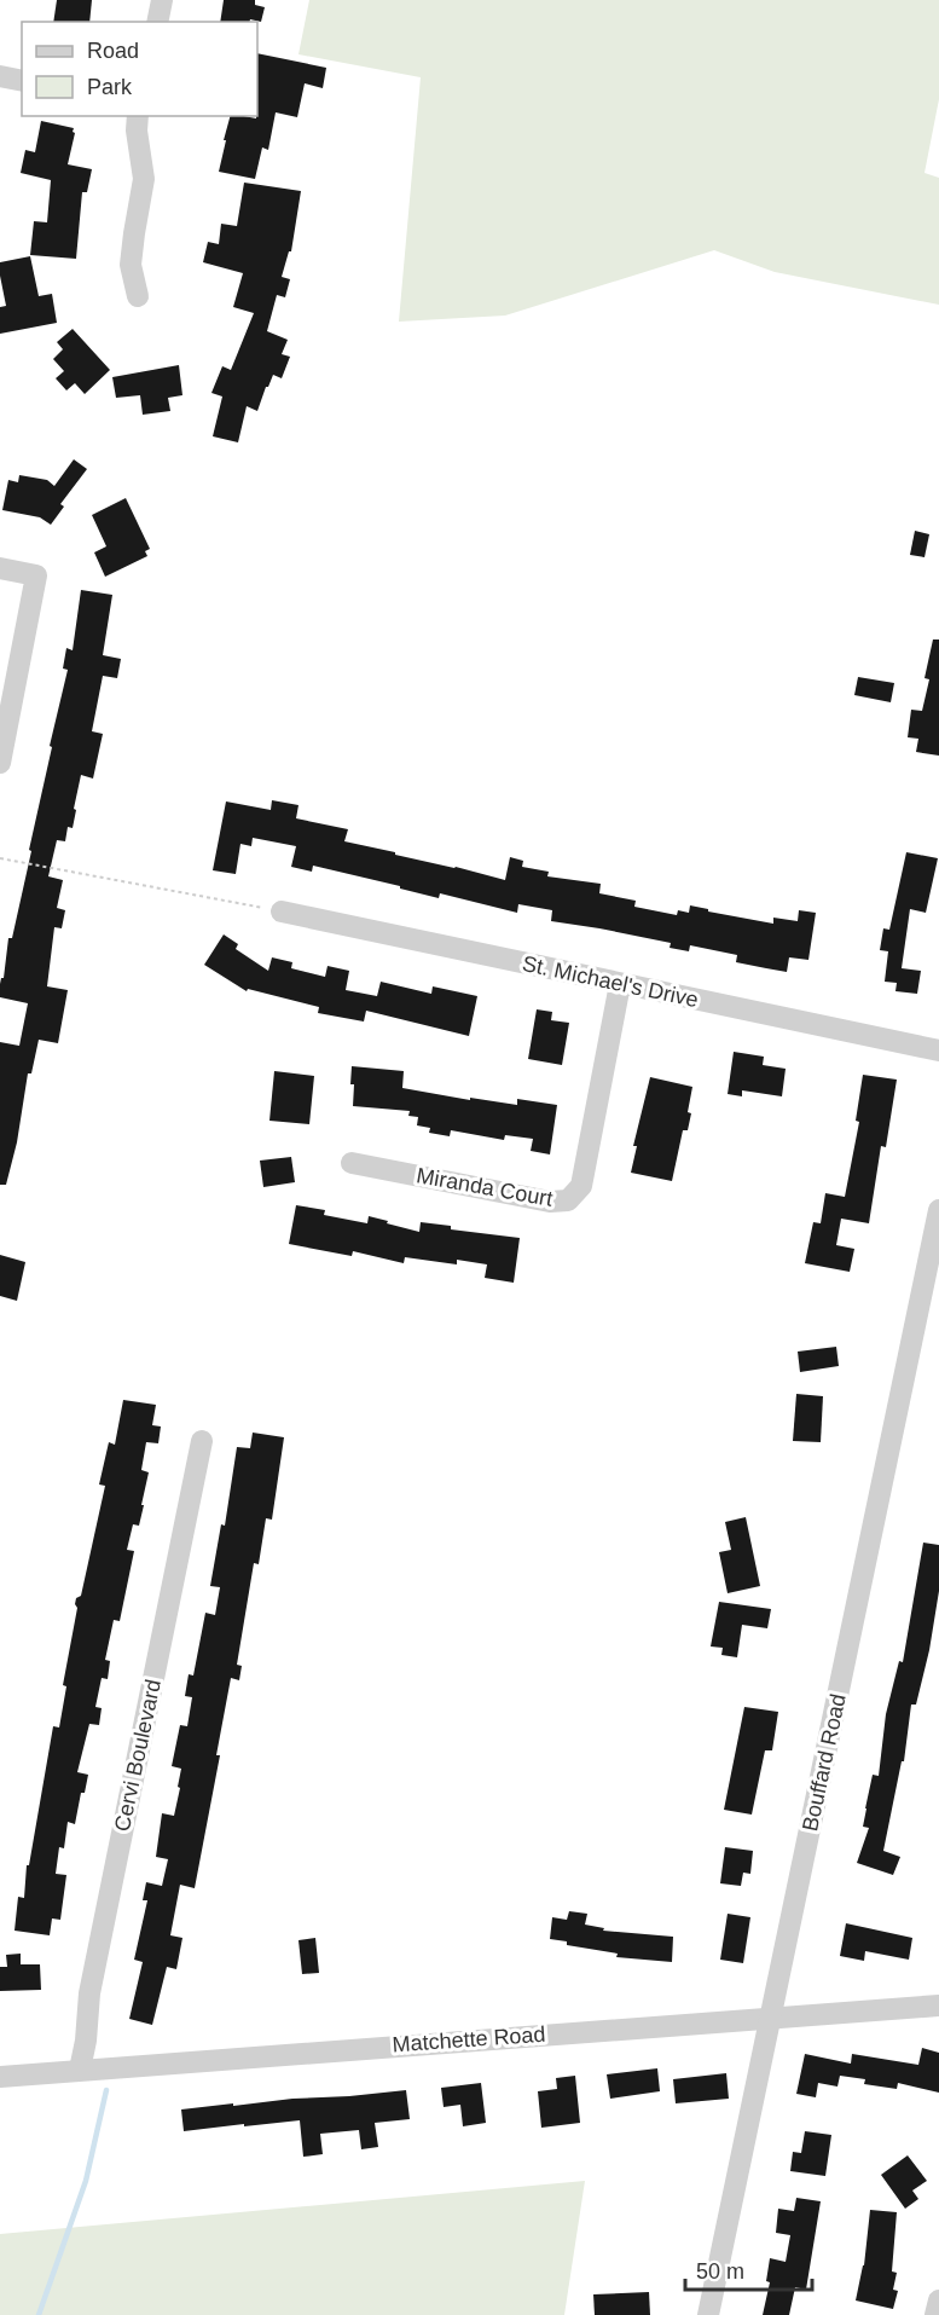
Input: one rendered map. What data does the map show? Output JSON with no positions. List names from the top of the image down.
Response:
{
  "streets": {
    "street": [
      "St. Michael's Drive",
      "Miranda Court",
      "Cervi Boulevard",
      "Bouffard Road",
      "Matchette Road"
    ]
  },
  "crossings": [
    ["St. Michael's Drive", "Miranda Court"],
    ["Cervi Boulevard", "Matchette Road"],
    ["Bouffard Road", "Matchette Road"]
  ],
  "legend": ["Road", "Park"],
  "scale_bar": "50 m"
}
